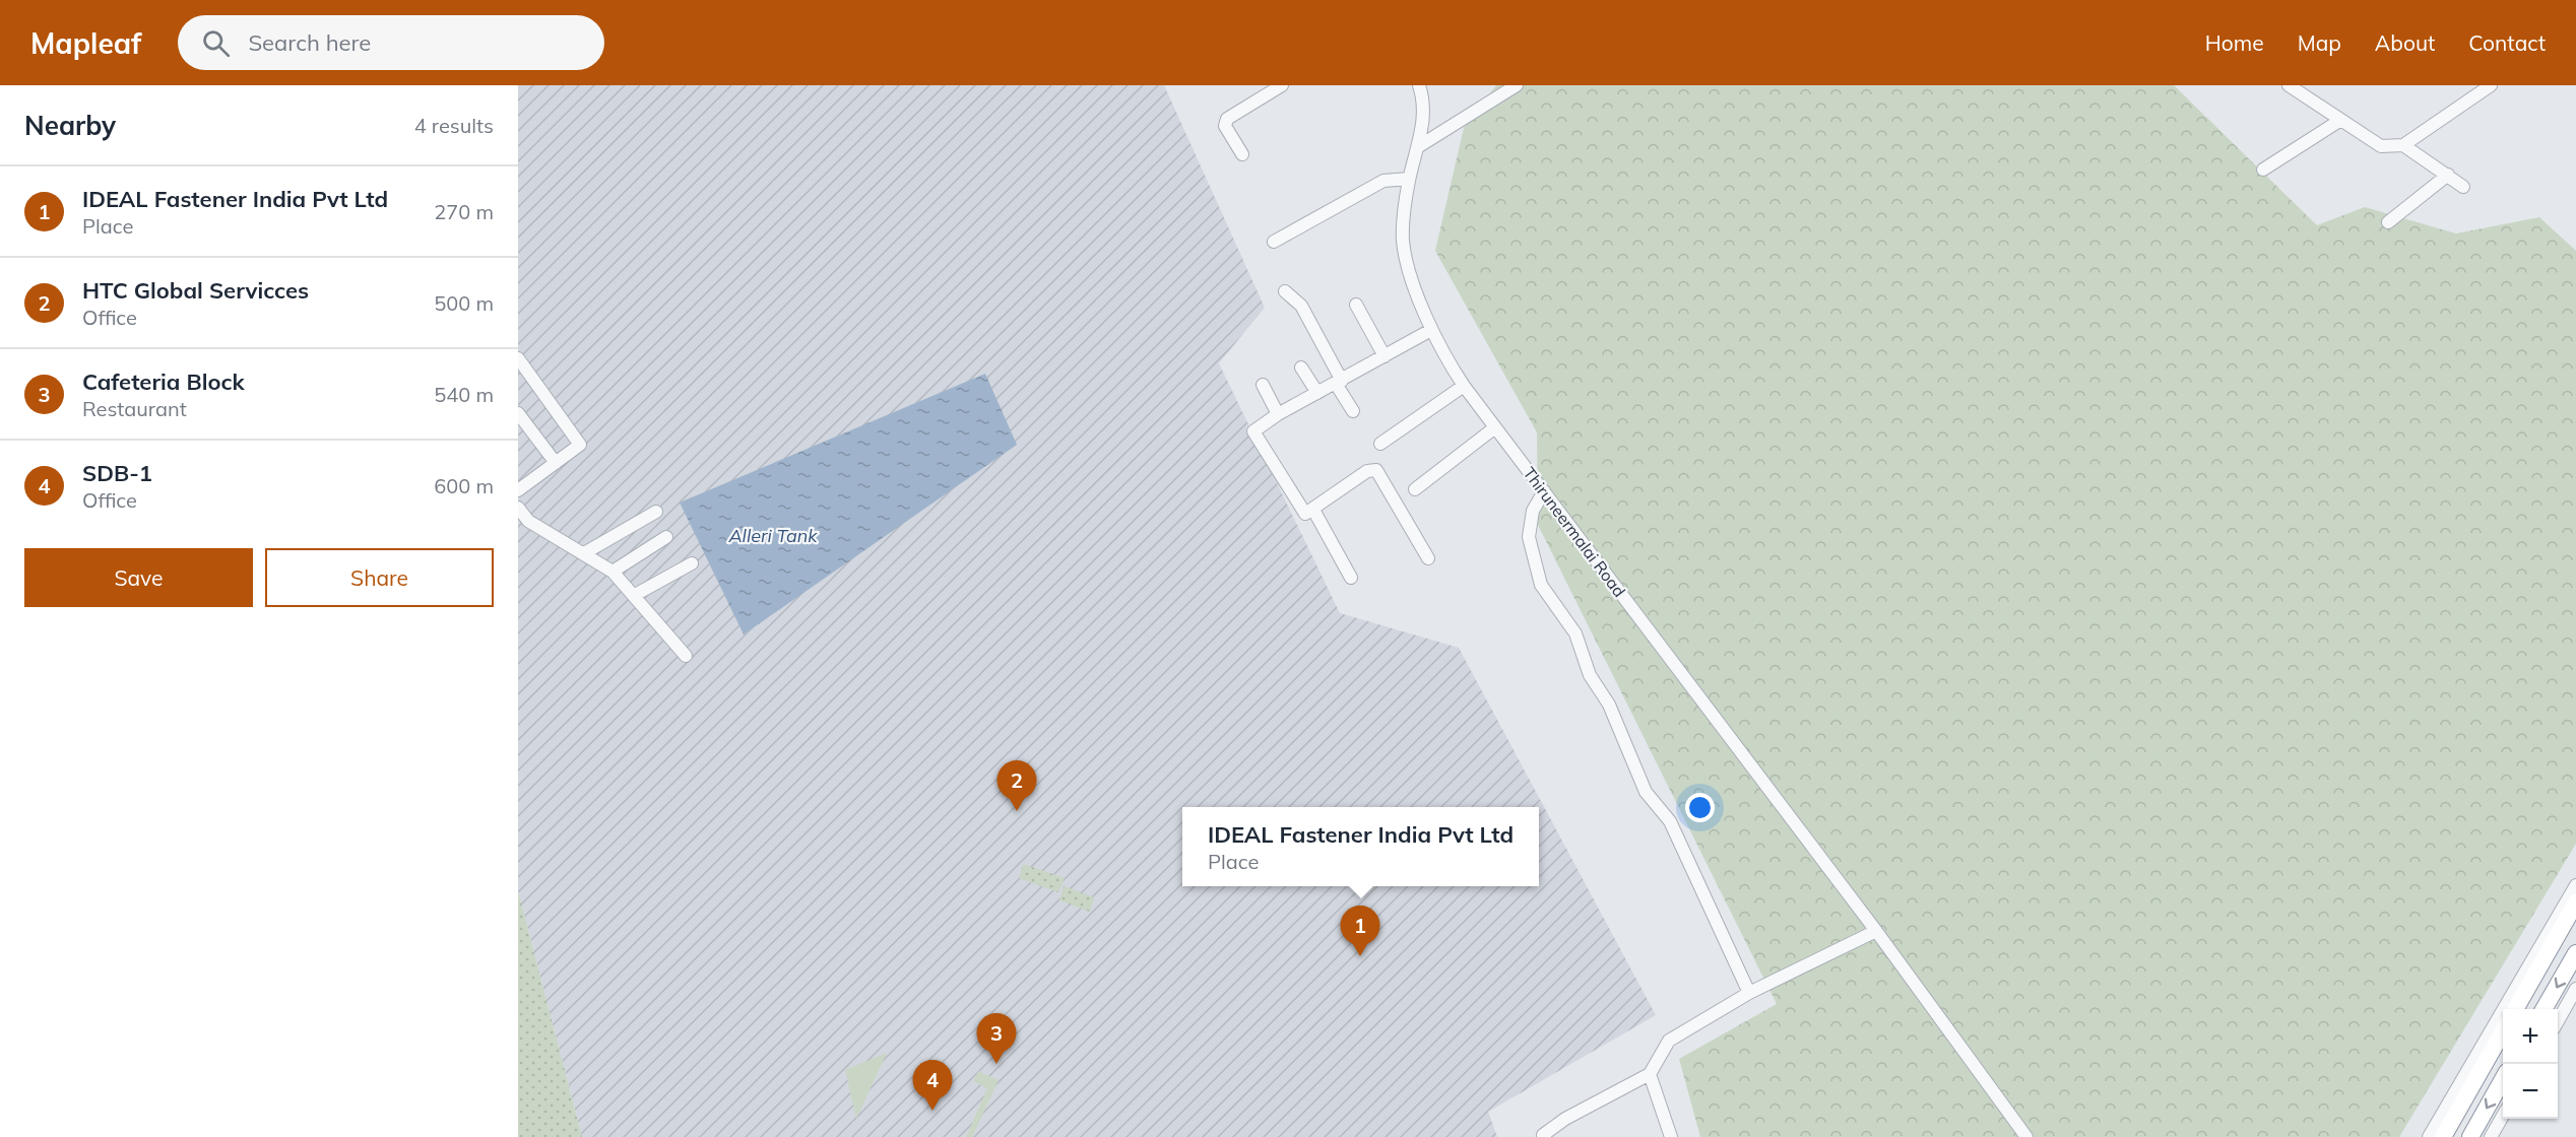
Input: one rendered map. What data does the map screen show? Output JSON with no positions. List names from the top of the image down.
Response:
{
  "streets": {
    "street": ["Thiruneermalai Road"]
  },
  "water": ["Alleri Tank"],
  "page": {
    "header": "Mapleaf",
    "search": "Search here",
    "nav": [
      "Home",
      "Map",
      "About",
      "Contact"
    ],
    "heading": ["Nearby", "4 results"],
    "list": [
      {
        "mark": "1",
        "name": "IDEAL Fastener India Pvt Ltd",
        "note": "Place",
        "value": "270 m"
      },
      {
        "mark": "2",
        "name": "HTC Global Servicces",
        "note": "Office",
        "value": "500 m"
      },
      {
        "mark": "3",
        "name": "Cafeteria Block",
        "note": "Restaurant",
        "value": "540 m"
      },
      {
        "mark": "4",
        "name": "SDB-1",
        "note": "Office",
        "value": "600 m"
      }
    ],
    "buttons": ["Save", "Share"],
    "pins": [
      "2",
      "1",
      "3",
      "4"
    ],
    "popup": ["IDEAL Fastener India Pvt Ltd", "Place"],
    "map_buttons": ["+", "−"]
  }
}
